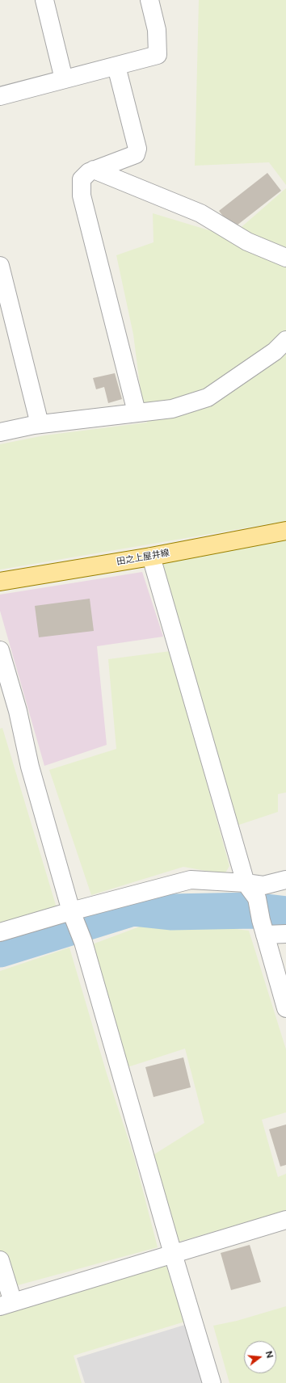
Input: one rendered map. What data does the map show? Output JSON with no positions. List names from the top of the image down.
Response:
{
  "streets": {
    "main road": ["田之上屋井線"]
  },
  "north": "right"
}
